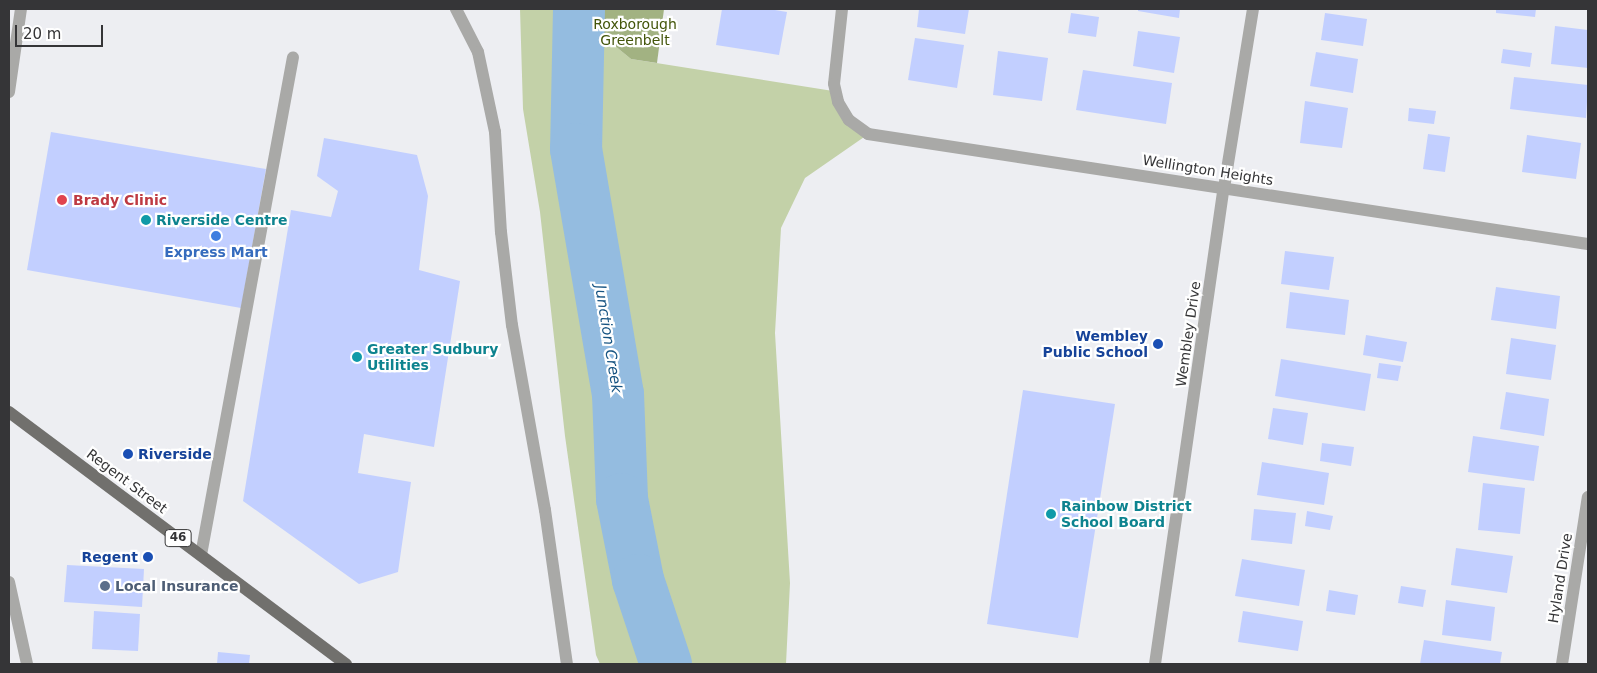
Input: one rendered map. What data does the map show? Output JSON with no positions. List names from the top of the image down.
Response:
{
  "streets": {
    "main road": ["Regent Street", "46"],
    "street": ["Wellington Heights", "Wembley Drive", "Hyland Drive"]
  },
  "crossings": [
    ["Wellington Heights", "Wembley Drive"]
  ],
  "water": ["Junction Creek"],
  "parks": ["Roxborough Greenbelt"],
  "places": [
    "Brady Clinic",
    "Riverside Centre",
    "Express Mart",
    "Wembley Public School",
    "Greater Sudbury Utilities",
    "Riverside",
    "Rainbow District School Board",
    "Regent",
    "Local Insurance"
  ],
  "scale_bar": "20 m"
}
